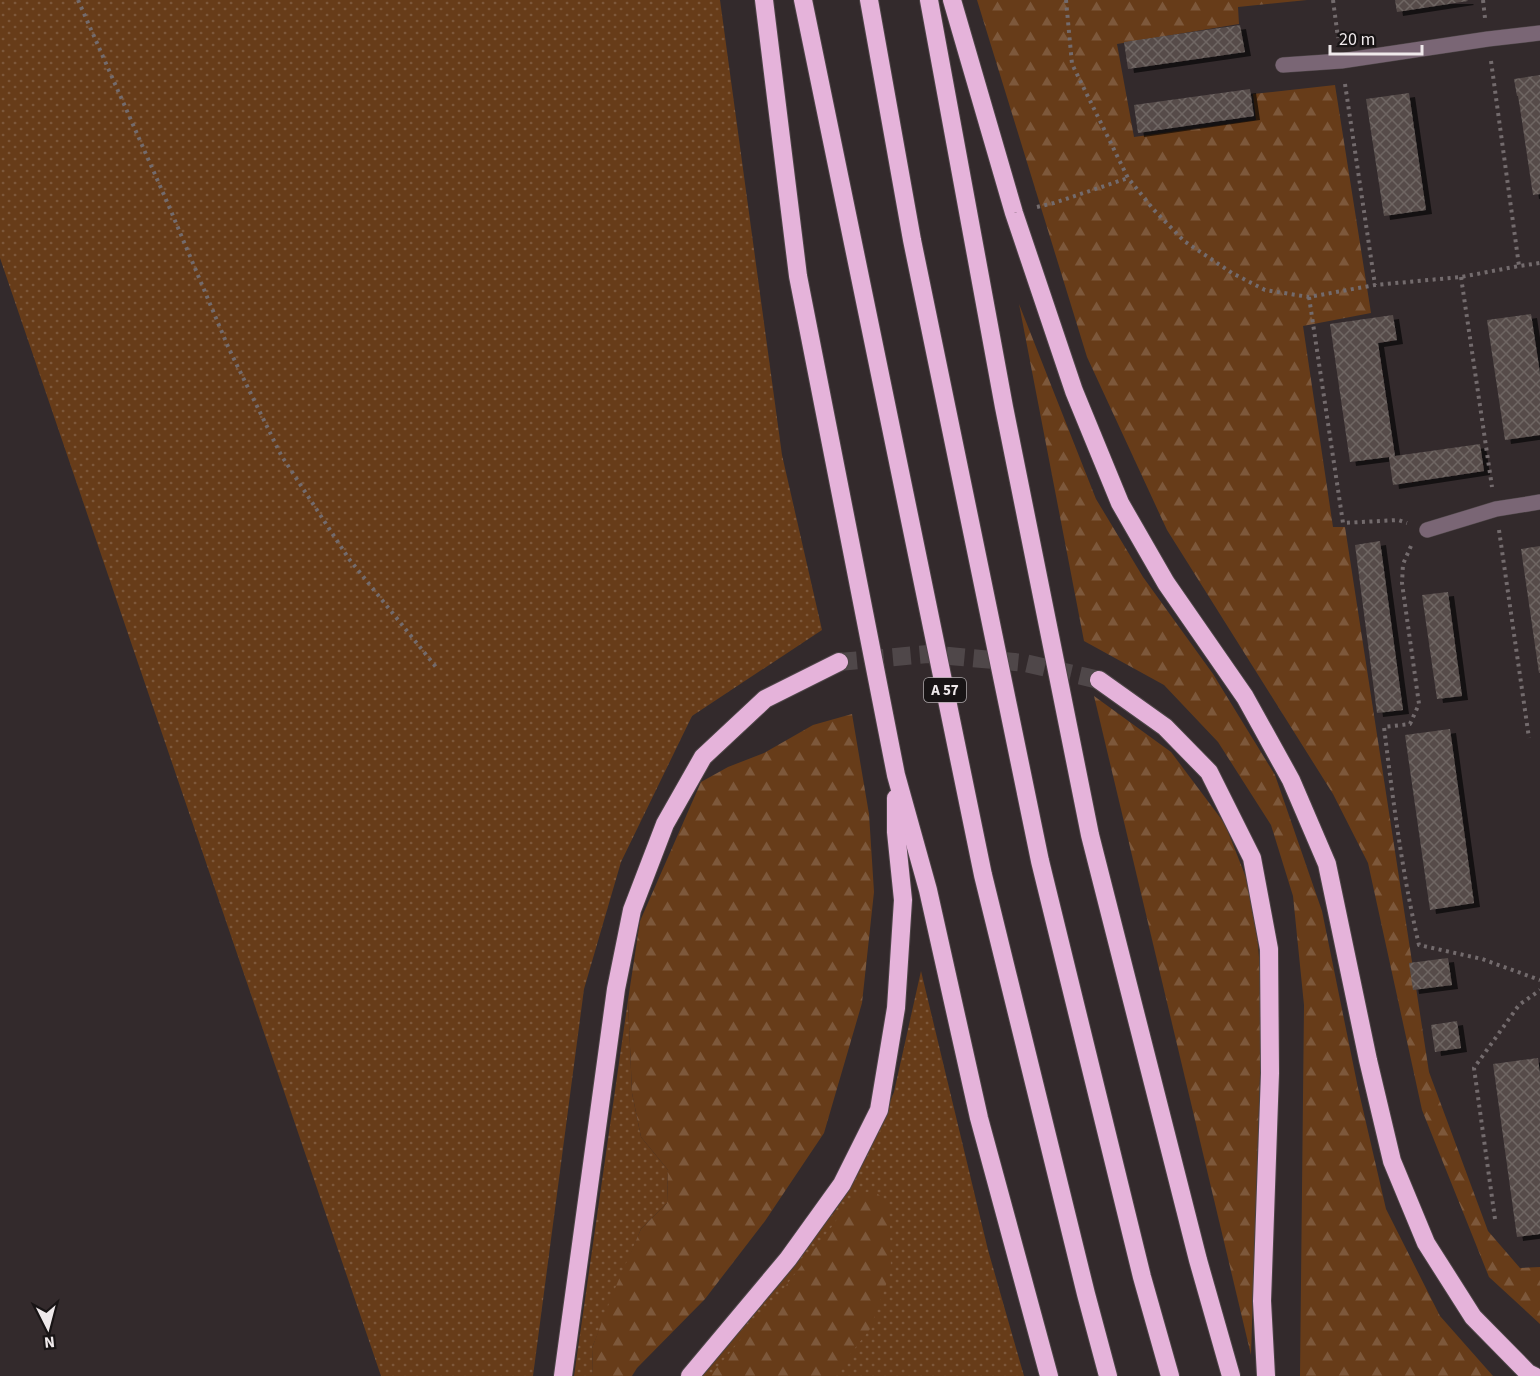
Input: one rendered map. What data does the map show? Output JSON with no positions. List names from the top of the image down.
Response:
{
  "streets": {
    "highway": ["A 57"]
  },
  "scale_bar": "20 m",
  "north": "bottom"
}
